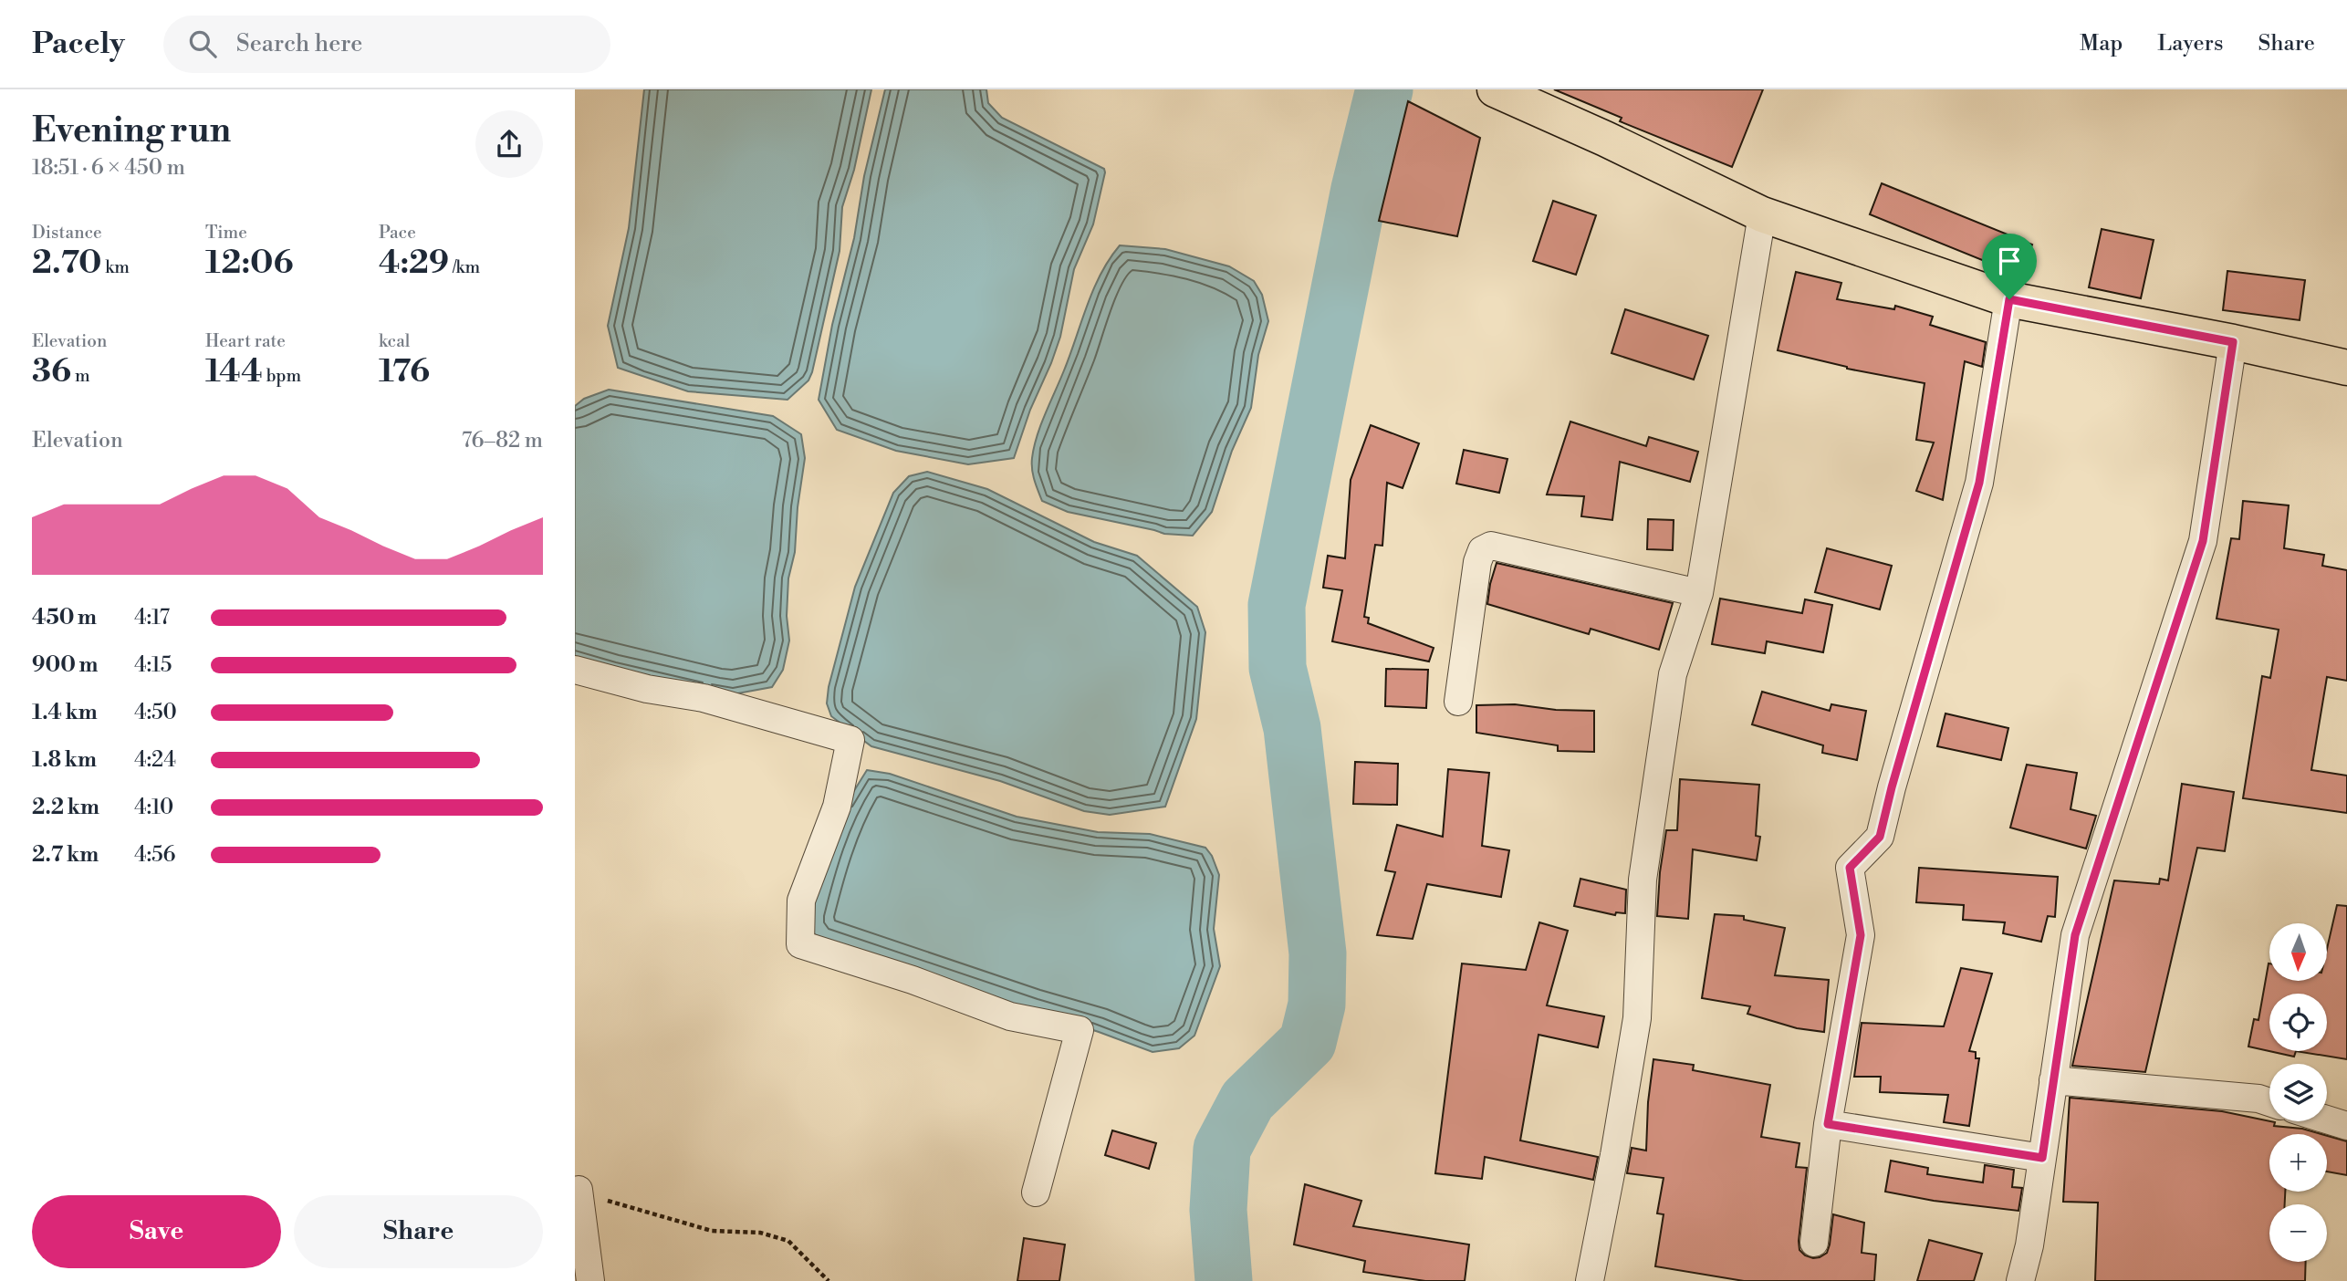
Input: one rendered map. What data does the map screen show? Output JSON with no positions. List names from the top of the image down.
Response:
{
  "north": "bottom",
  "page": {
    "header": "Pacely",
    "search": "Search here",
    "nav": ["Map", "Layers", "Share"],
    "heading": ["Evening run", "18:51 · 6 × 450 m"],
    "stats": [
      ["Distance", "2.70 km"],
      ["Time", "12:06"],
      ["Pace", "4:29 /km"],
      ["Elevation", "36 m"],
      ["Heart rate", "144 bpm"],
      ["kcal", "176"]
    ],
    "chart": ["Elevation", "76–82 m"],
    "list": [
      {
        "name": "450 m",
        "note": "4:17"
      },
      {
        "name": "900 m",
        "note": "4:15"
      },
      {
        "name": "1.4 km",
        "note": "4:50"
      },
      {
        "name": "1.8 km",
        "note": "4:24"
      },
      {
        "name": "2.2 km",
        "note": "4:10"
      },
      {
        "name": "2.7 km",
        "note": "4:56"
      }
    ],
    "map_buttons": ["+", "−"],
    "buttons": ["Save", "Share"]
  }
}
